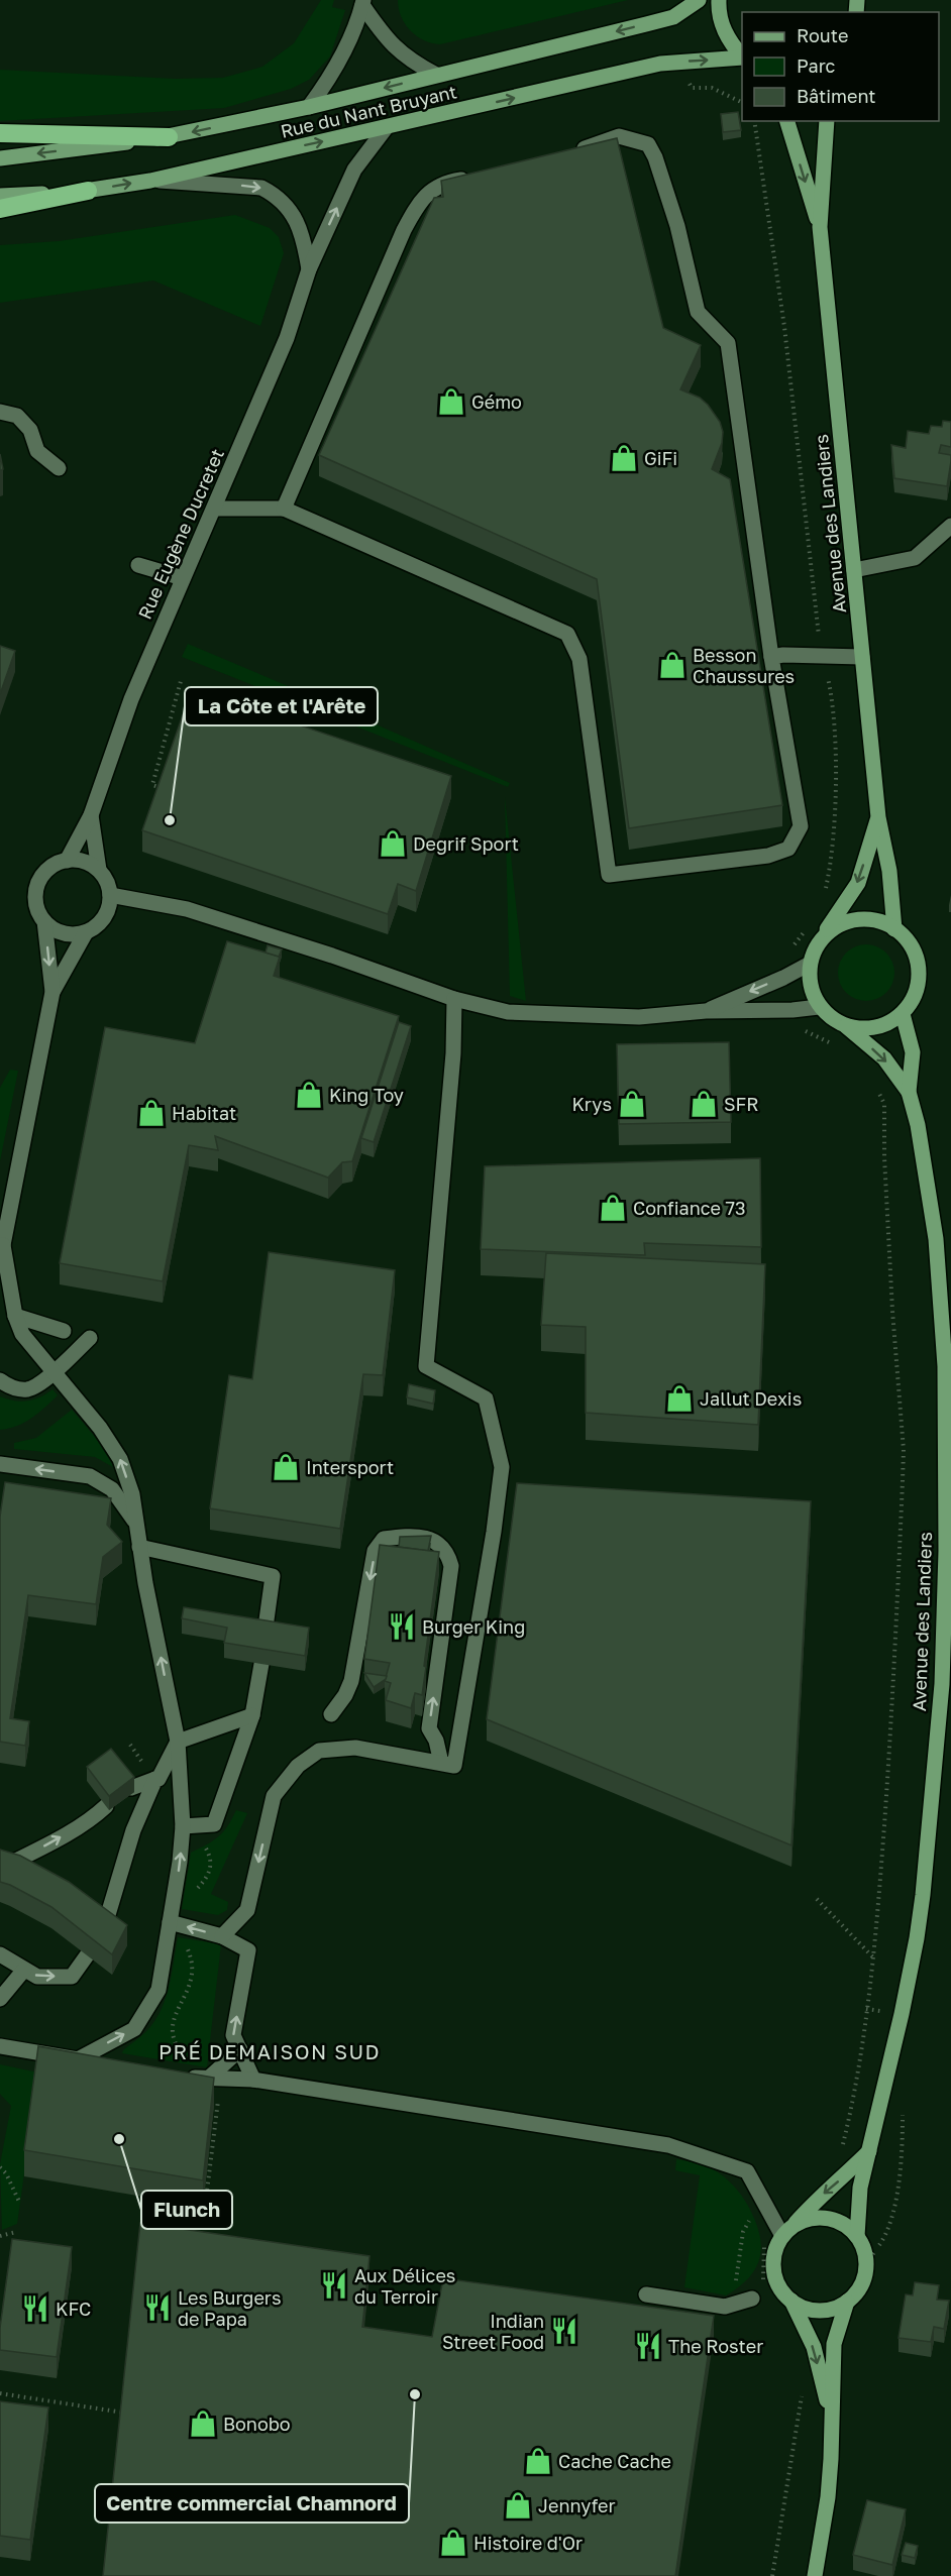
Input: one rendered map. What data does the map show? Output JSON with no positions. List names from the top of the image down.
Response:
{
  "streets": {
    "main road": ["Rue du Nant Bruyant", "Avenue des Landiers"],
    "street": ["Rue Eugène Ducretet"]
  },
  "crossings": [
    ["Rue du Nant Bruyant", "Rue Eugène Ducretet"]
  ],
  "districts": ["PRÉ DEMAISON SUD"],
  "places": {
    "shop": [
      "Gémo",
      "GiFi",
      "Besson Chaussures",
      "Degrif Sport",
      "King Toy",
      "Krys",
      "SFR",
      "Habitat",
      "Confiance 73",
      "Jallut Dexis",
      "Intersport",
      "Bonobo",
      "Cache Cache",
      "Jennyfer",
      "Histoire d'Or"
    ],
    "other": ["La Côte et l'Arête", "Flunch", "Centre commercial Chamnord"],
    "restaurant": [
      "Burger King",
      "Aux Délices du Terroir",
      "Les Burgers de Papa",
      "KFC",
      "Indian Street Food",
      "The Roster"
    ]
  },
  "legend": ["Route", "Parc", "Bâtiment"]
}
